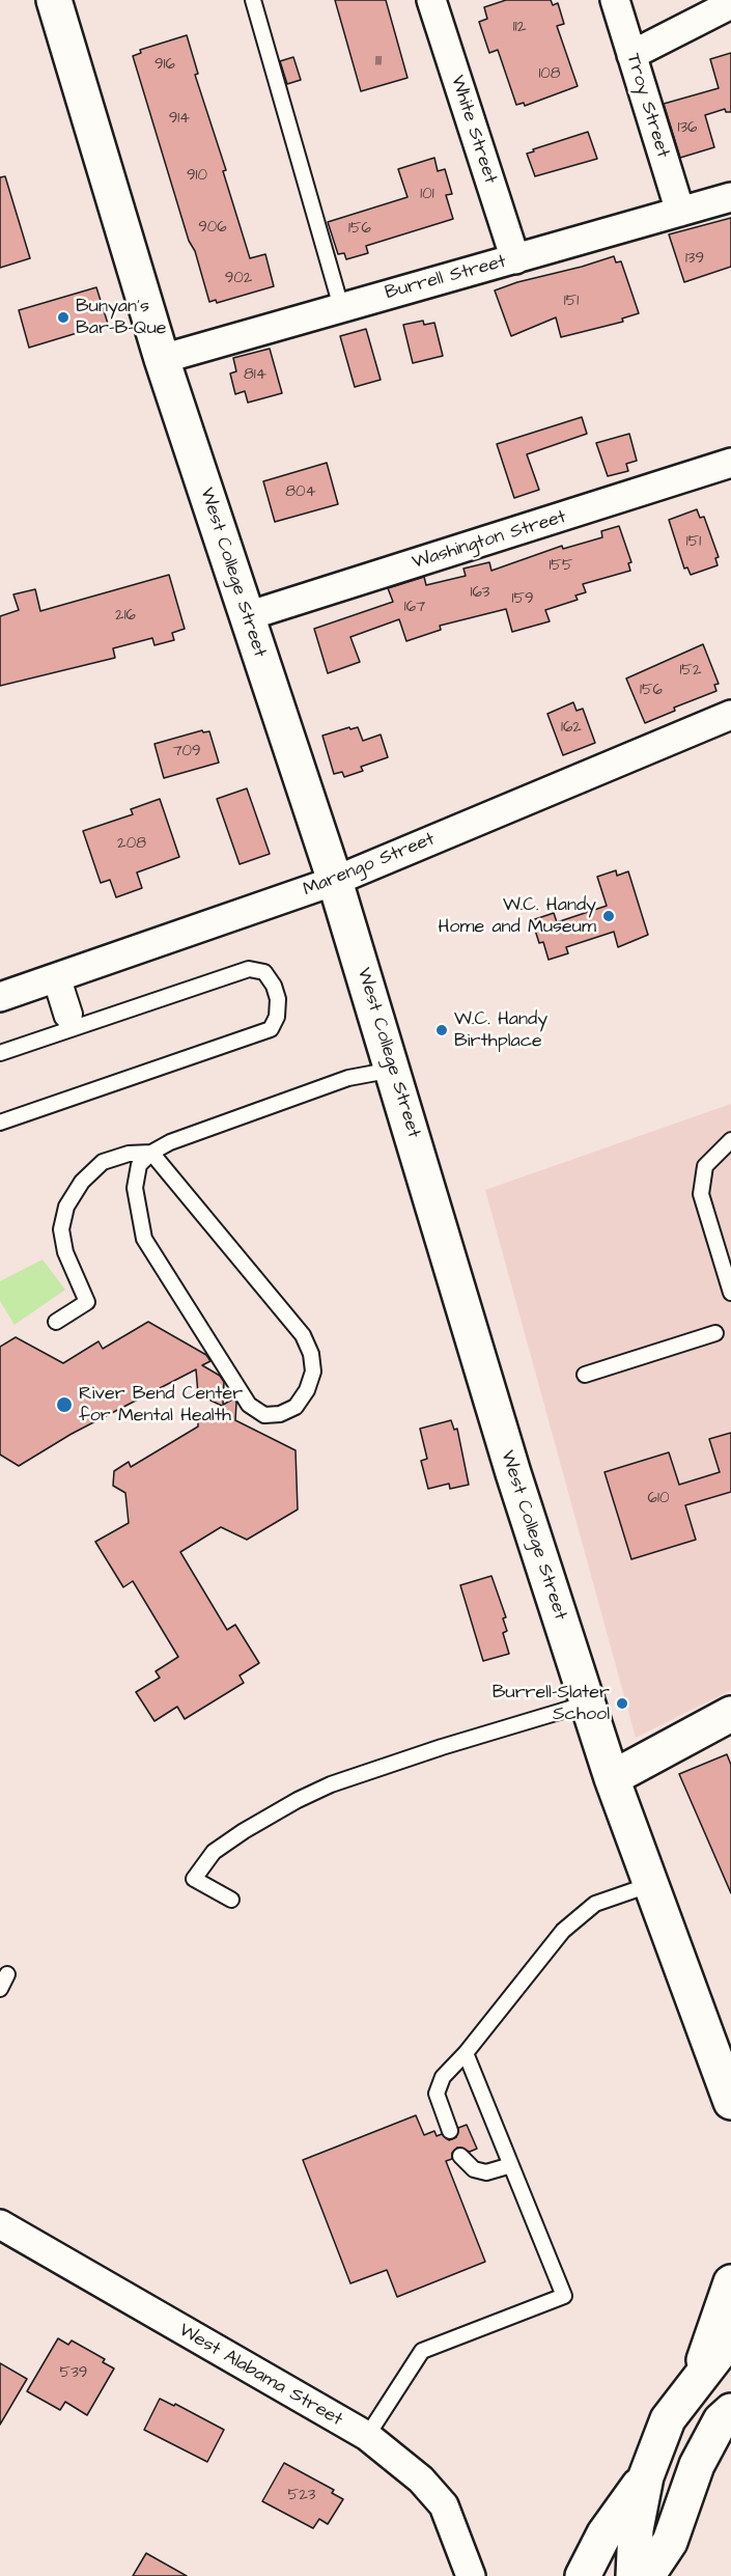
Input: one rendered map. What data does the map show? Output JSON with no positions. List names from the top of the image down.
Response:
{
  "streets": {
    "street": [
      "Troy Street",
      "White Street",
      "Burrell Street",
      "Washington Street",
      "West College Street",
      "Marengo Street",
      "West Alabama Street"
    ]
  },
  "crossings": [
    ["Troy Street", "Burrell Street"],
    ["White Street", "Burrell Street"],
    ["Burrell Street", "West College Street"],
    ["Washington Street", "West College Street"],
    ["West College Street", "Marengo Street"]
  ],
  "places": [
    "Bunyan's Bar-B-Que",
    "W.C. Handy Home and Museum",
    "W.C. Handy Birthplace",
    "River Bend Center for Mental Health",
    "Burrell-Slater School"
  ],
  "house_numbers": [
    "112",
    "111",
    "916",
    "108",
    "914",
    "136",
    "910",
    "101",
    "906",
    "156",
    "139",
    "902",
    "151",
    "814",
    "804",
    "151",
    "155",
    "163",
    "159",
    "167",
    "216",
    "152",
    "156",
    "162",
    "709",
    "208",
    "610",
    "539",
    "523"
  ]
}
